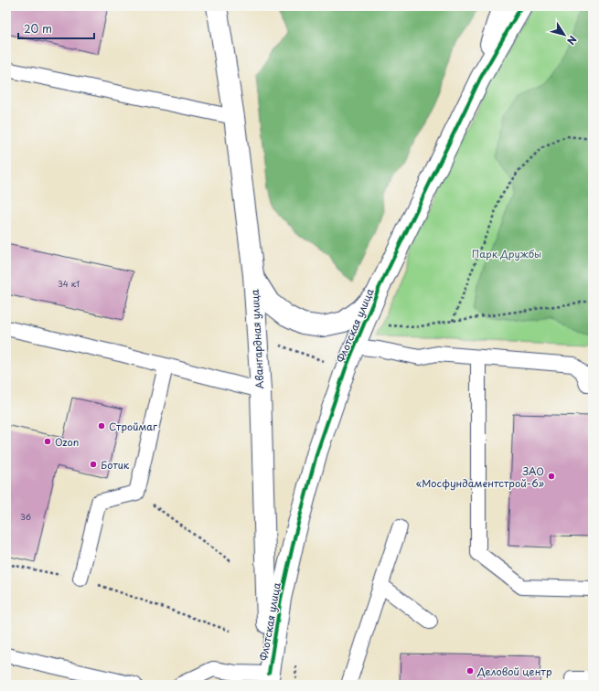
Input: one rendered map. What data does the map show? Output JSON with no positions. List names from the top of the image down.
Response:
{
  "streets": {
    "street": ["Флотская улица", "Авангардная улица"]
  },
  "crossings": [
    ["Флотская улица", "Авангардная улица"]
  ],
  "parks": ["Парк Дружбы"],
  "places": [
    "Строймаг",
    "Ozon",
    "Ботик",
    "ЗАО «Мосфундаментстрой-6»",
    "Деловой центр"
  ],
  "house_numbers": ["34 к1", "36"],
  "scale_bar": "20 m",
  "north": "bottom right"
}
